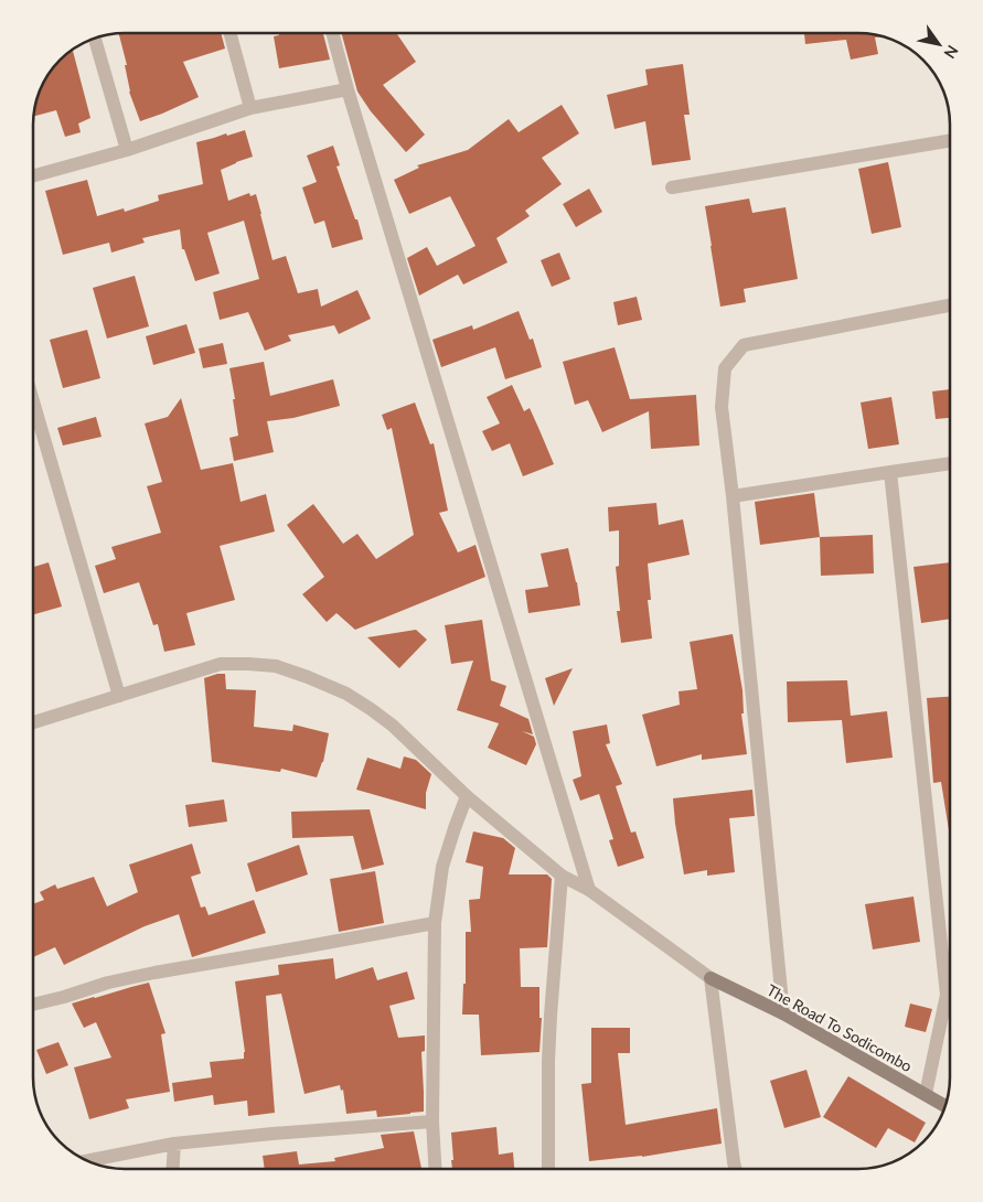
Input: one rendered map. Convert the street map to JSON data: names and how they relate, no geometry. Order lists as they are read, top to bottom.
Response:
{
  "streets": {
    "main road": ["The Road To Sodicombo"]
  },
  "north": "bottom right"
}
